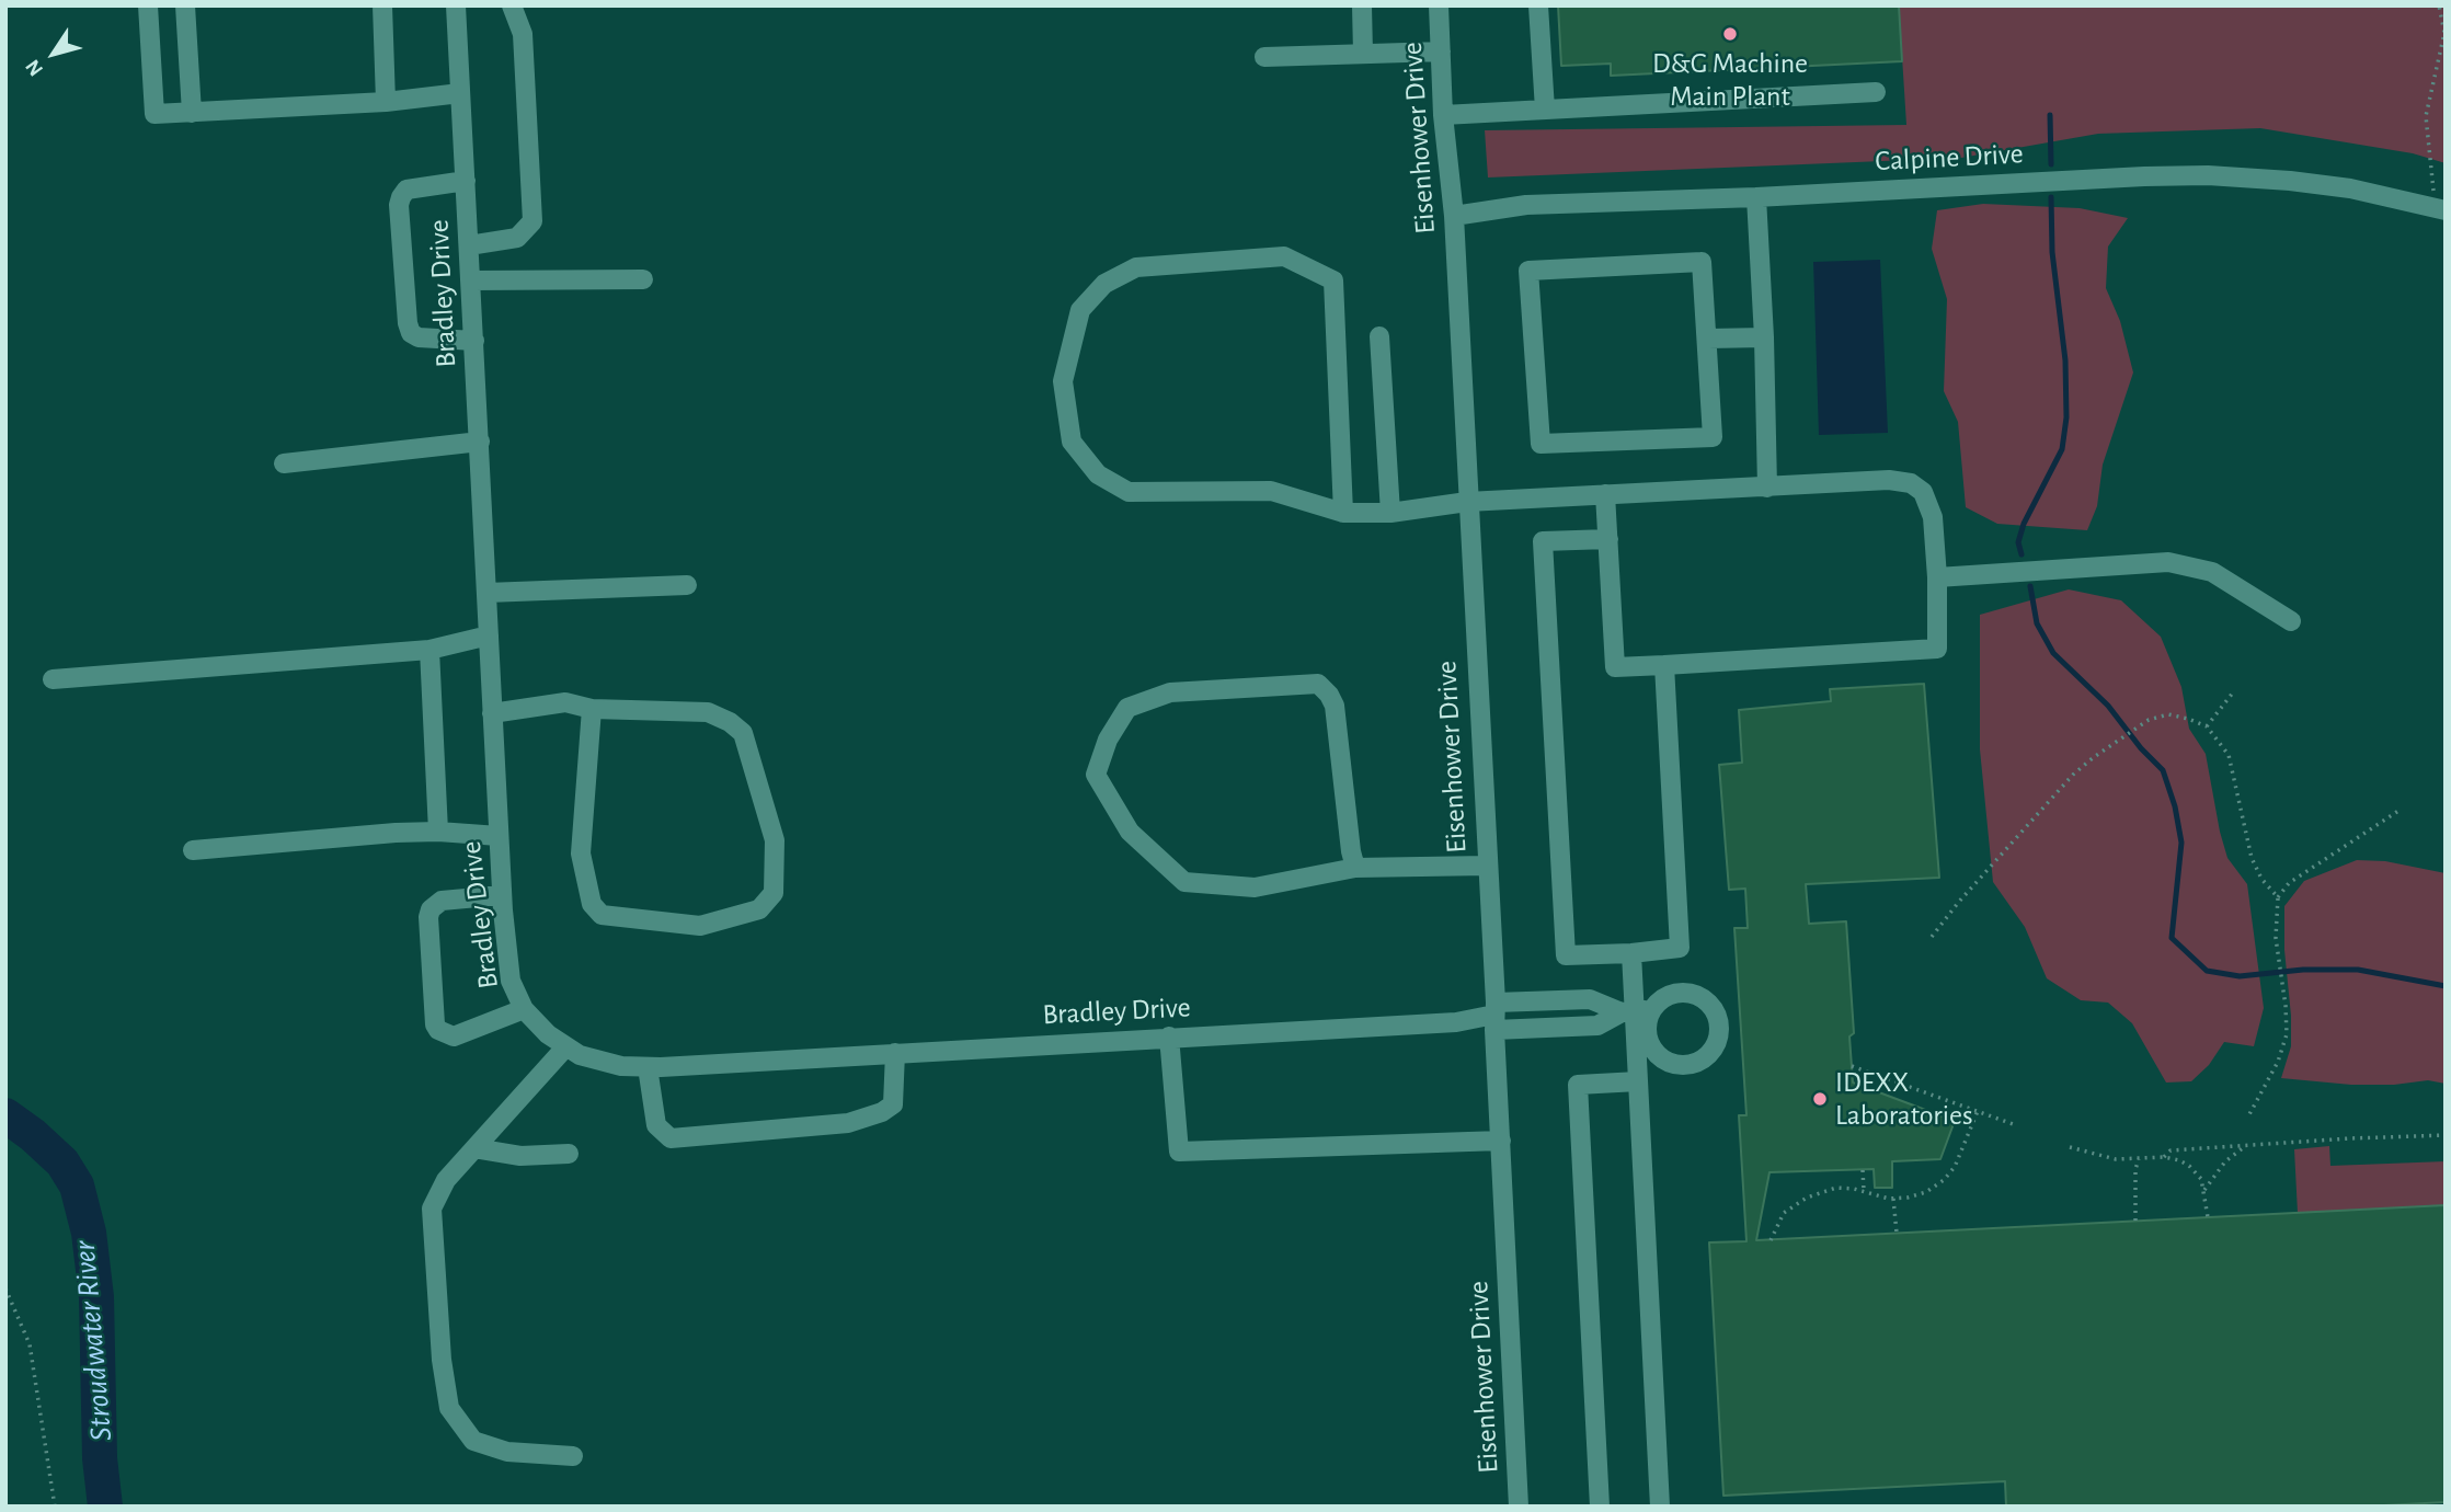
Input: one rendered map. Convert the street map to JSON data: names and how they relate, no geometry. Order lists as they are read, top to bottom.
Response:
{
  "streets": {
    "street": ["Eisenhower Drive", "Calpine Drive", "Bradley Drive"]
  },
  "crossings": [
    ["Eisenhower Drive", "Calpine Drive"],
    ["Eisenhower Drive", "Bradley Drive"]
  ],
  "water": ["Stroudwater River"],
  "places": ["D&G Machine Main Plant", "IDEXX Laboratories"],
  "north": "bottom left"
}
